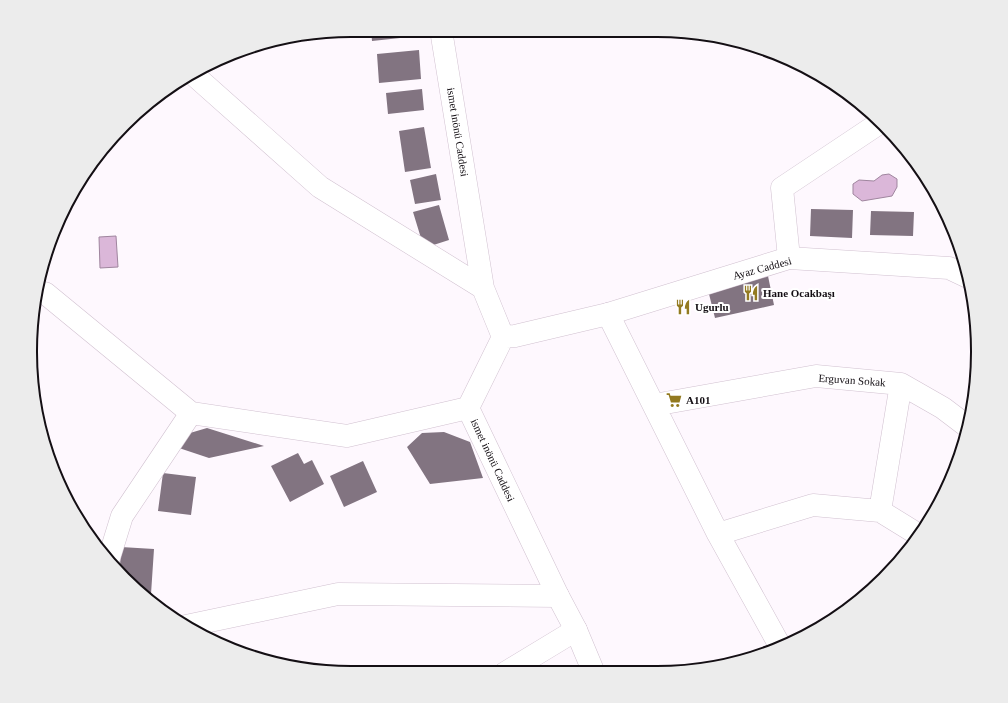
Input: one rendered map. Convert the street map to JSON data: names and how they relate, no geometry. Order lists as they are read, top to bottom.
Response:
{
  "streets": {
    "street": ["ismet inönü Caddesi", "Ayaz Caddesi", "Erguvan Sokak"]
  },
  "crossings": [
    ["ismet inönü Caddesi", "Ayaz Caddesi"]
  ],
  "places": {
    "restaurant": ["Hane Ocakbaşı", "Ugurlu"],
    "supermarket": ["A101"]
  }
}
